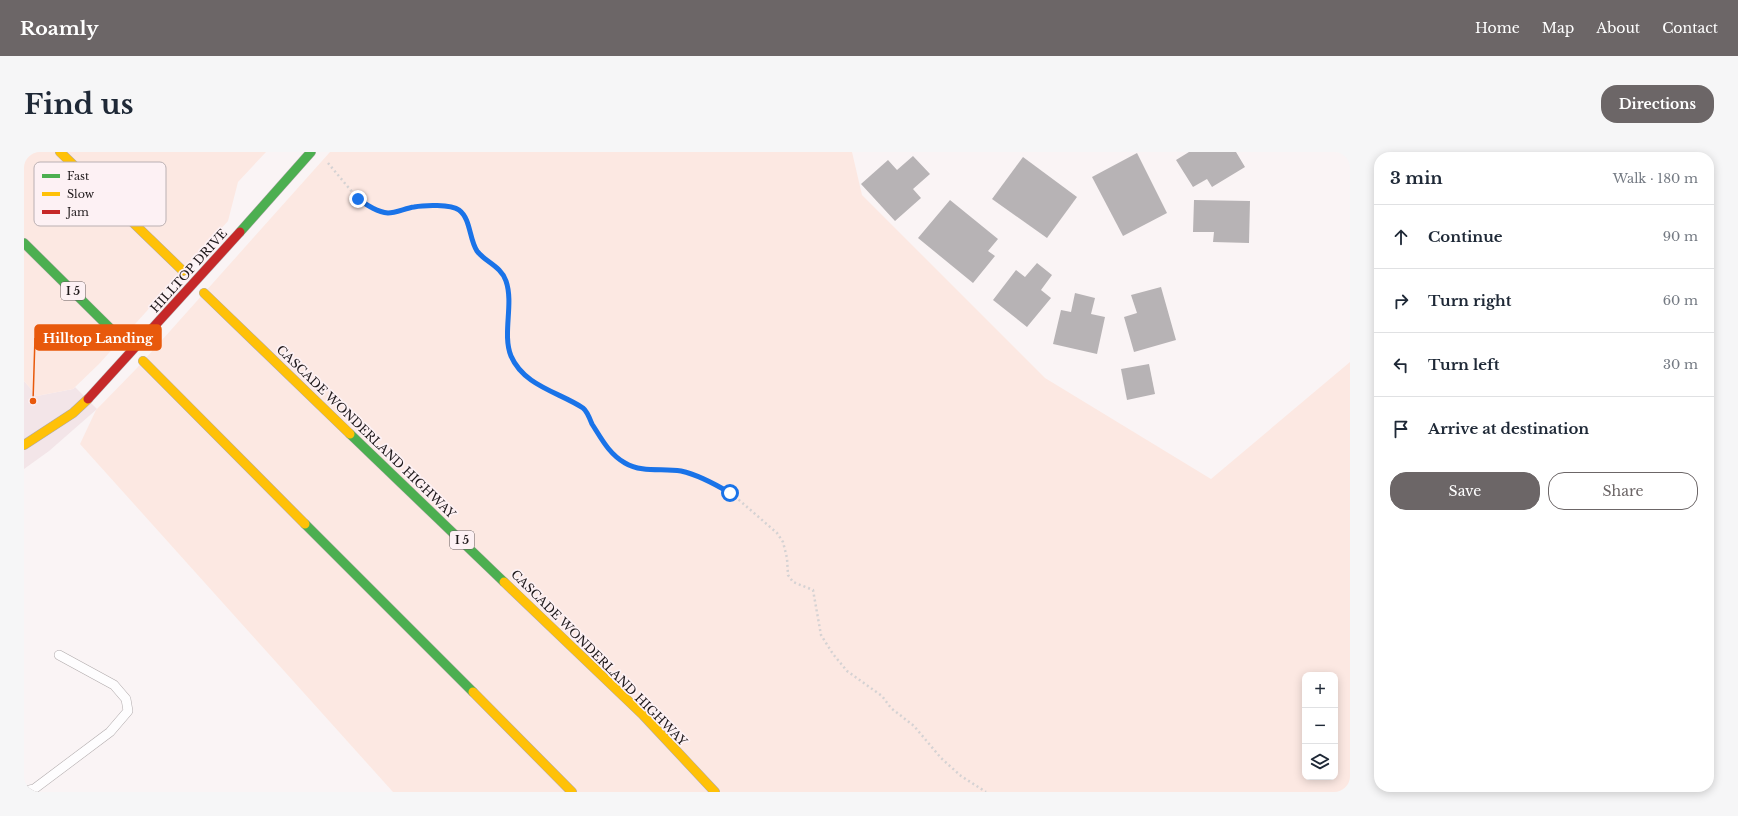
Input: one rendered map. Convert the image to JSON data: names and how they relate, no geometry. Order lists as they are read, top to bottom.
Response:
{
  "streets": {
    "main road": ["HILLTOP DRIVE", "I 5", "CASCADE WONDERLAND HIGHWAY"]
  },
  "places": ["Hilltop Landing"],
  "legend": ["Fast", "Slow", "Jam"],
  "page": {
    "header": "Roamly",
    "nav": [
      "Home",
      "Map",
      "About",
      "Contact"
    ],
    "buttons": [
      "Directions",
      ["Save", "Share"]
    ],
    "title": "Find us",
    "heading": ["3 min", "Walk · 180 m"],
    "list": [
      ["Continue", "90 m"],
      ["Turn right", "60 m"],
      ["Turn left", "30 m"],
      "Arrive at destination"
    ],
    "map_buttons": ["+", "−"]
  }
}
